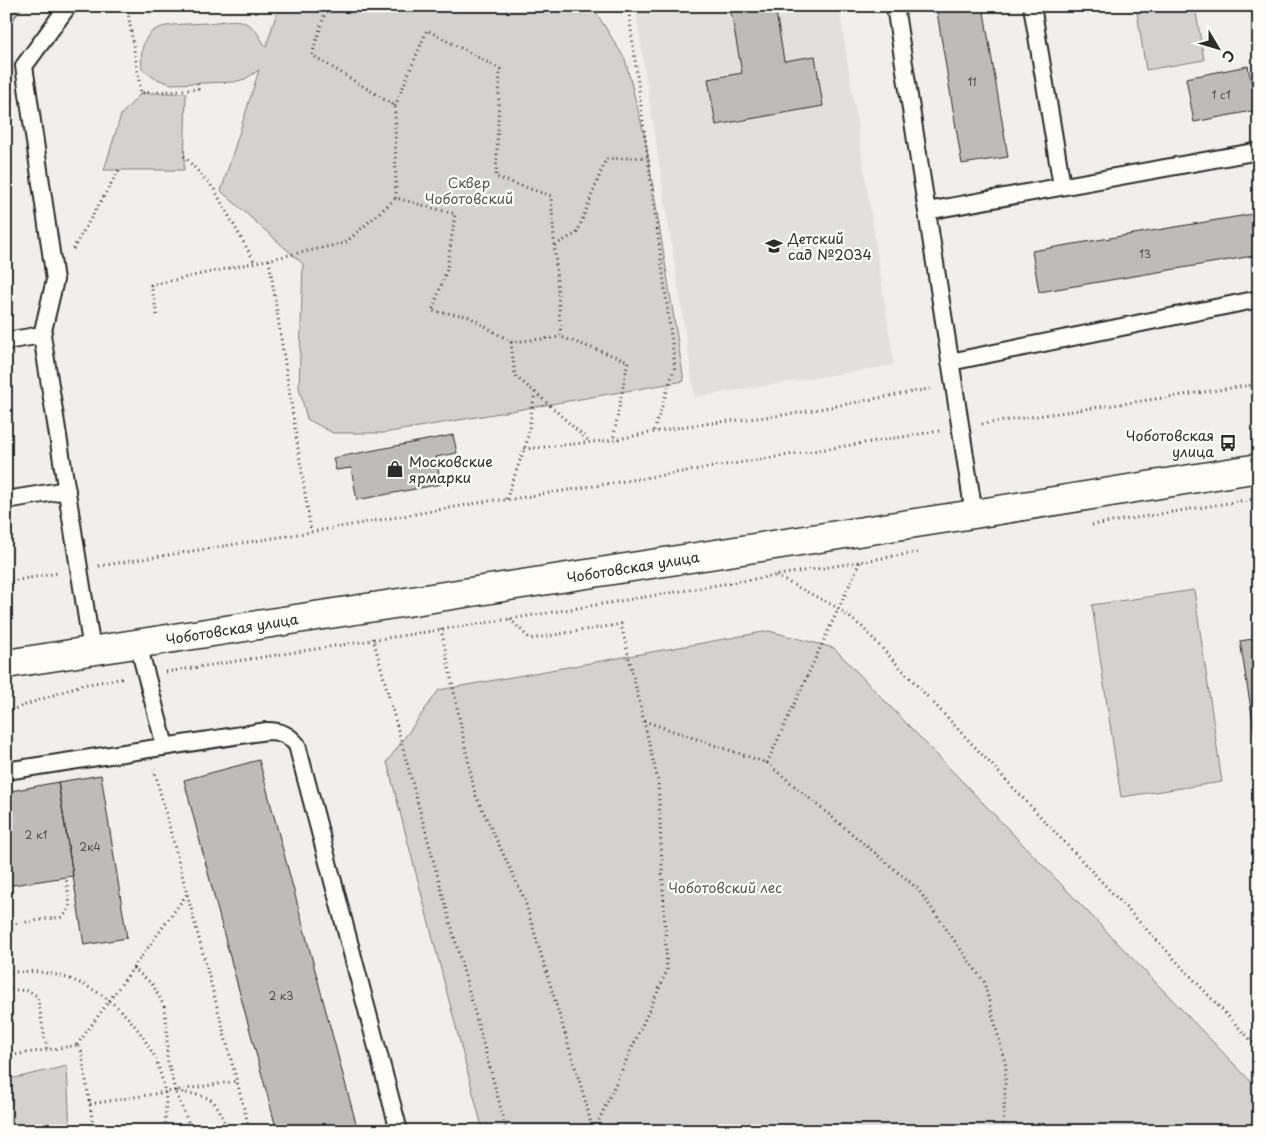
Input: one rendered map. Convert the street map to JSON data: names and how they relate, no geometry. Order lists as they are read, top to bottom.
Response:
{
  "streets": {
    "main road": ["Чоботовская улица"]
  },
  "parks": ["Сквер Чоботовский", "Чоботовский лес"],
  "places": {
    "school or university": ["Детский сад №2034"],
    "bus stop": ["Чоботовская улица"],
    "shop": ["Московские ярмарки"]
  },
  "house_numbers": [
    "11",
    "1 с1",
    "13",
    "2 к1",
    "2к4",
    "2 к3"
  ],
  "north": "bottom right"
}
